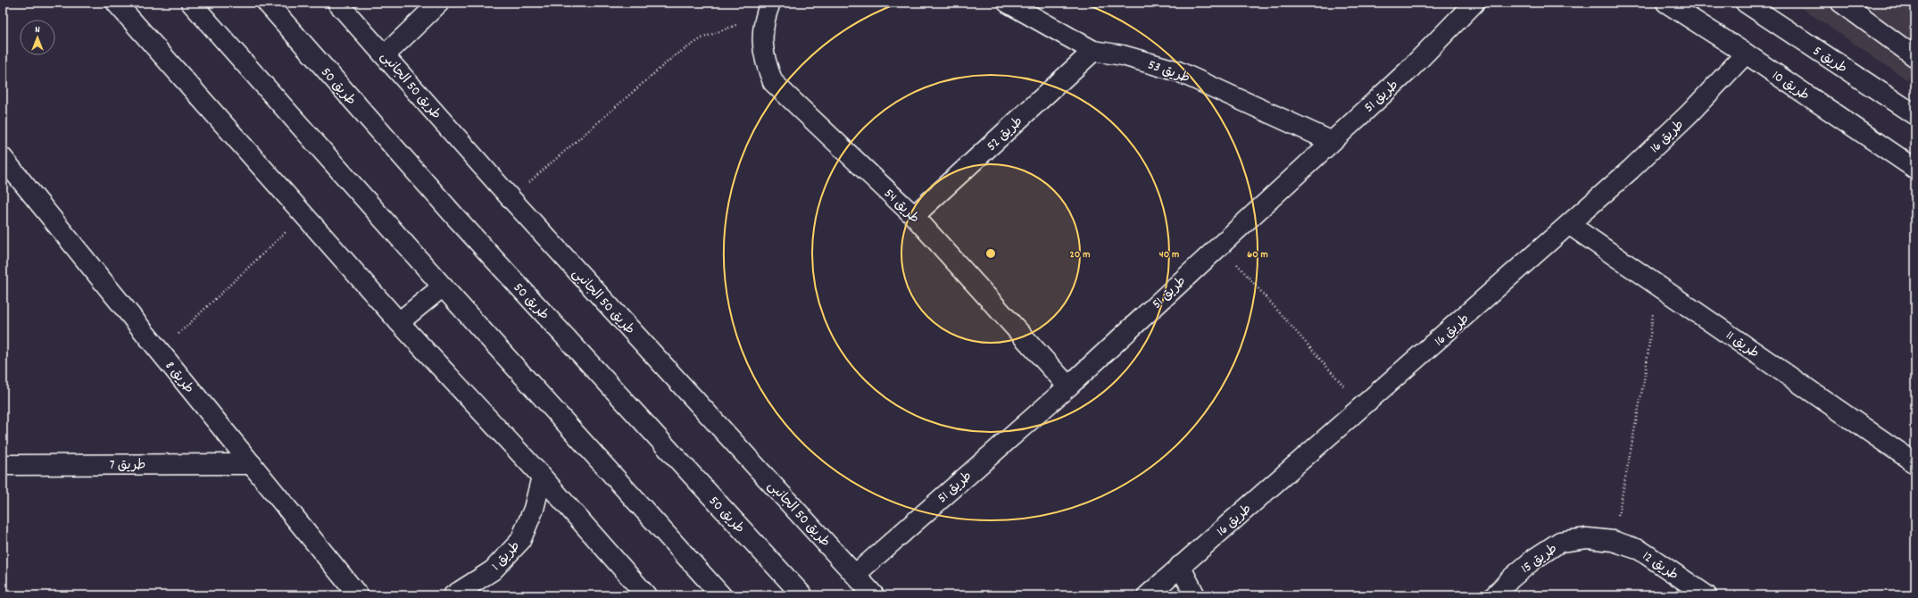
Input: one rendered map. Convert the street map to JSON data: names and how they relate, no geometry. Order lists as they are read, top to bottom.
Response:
{
  "streets": {
    "street": [
      "طريق 5",
      "طريق 53",
      "طريق 50 الجانبى",
      "طريق 10",
      "طريق 50",
      "طريق 51",
      "طريق 52",
      "طريق 16",
      "طريق 54",
      "طريق 11",
      "طريق 8",
      "طريق 7",
      "طريق 1",
      "طريق 15",
      "طريق 12"
    ]
  },
  "crossings": [
    ["طريق 53", "طريق 51"],
    ["طريق 53", "طريق 52"],
    ["طريق 50 الجانبى", "طريق 51"],
    ["طريق 10", "طريق 16"],
    ["طريق 51", "طريق 54"],
    ["طريق 52", "طريق 54"],
    ["طريق 16", "طريق 11"],
    ["طريق 8", "طريق 7"],
    ["طريق 15", "طريق 12"]
  ],
  "north": "top",
  "rings": ["20 m", "40 m", "60 m"]
}
